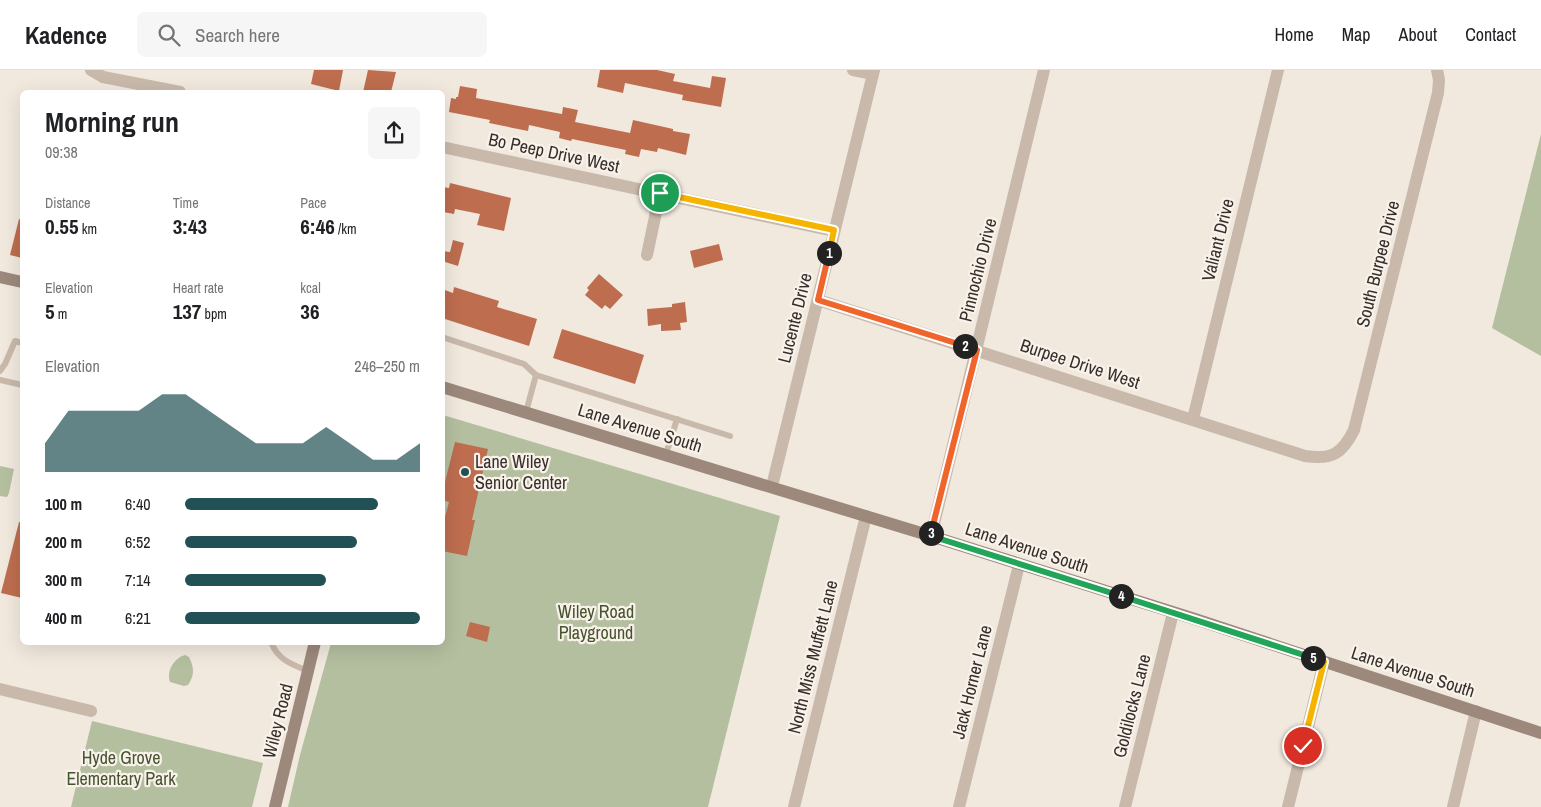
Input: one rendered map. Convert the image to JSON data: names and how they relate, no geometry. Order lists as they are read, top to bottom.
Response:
{
  "streets": {
    "main road": ["Lane Avenue South", "Wiley Road"],
    "street": [
      "Bo Peep Drive West",
      "Valiant Drive",
      "South Burpee Drive",
      "Pinnochio Drive",
      "Lucente Drive",
      "Burpee Drive West",
      "North Miss Muffett Lane",
      "Jack Horner Lane",
      "Goldilocks Lane"
    ]
  },
  "crossings": [
    ["Bo Peep Drive West", "Lucente Drive"],
    ["Valiant Drive", "Burpee Drive West"],
    ["South Burpee Drive", "Burpee Drive West"],
    ["Pinnochio Drive", "Burpee Drive West"],
    ["Pinnochio Drive", "Lane Avenue South"],
    ["Lucente Drive", "Burpee Drive West"],
    ["Lucente Drive", "Lane Avenue South"],
    ["Lane Avenue South", "North Miss Muffett Lane"],
    ["Lane Avenue South", "Jack Horner Lane"],
    ["Lane Avenue South", "Goldilocks Lane"]
  ],
  "parks": ["Wiley Road Playground", "Hyde Grove Elementary Park"],
  "places": ["Lane Wiley Senior Center"],
  "page": {
    "header": "Kadence",
    "search": "Search here",
    "nav": [
      "Home",
      "Map",
      "About",
      "Contact"
    ],
    "heading": ["Morning run", "09:38"],
    "stats": [
      ["Distance", "0.55 km"],
      ["Time", "3:43"],
      ["Pace", "6:46 /km"],
      ["Elevation", "5 m"],
      ["Heart rate", "137 bpm"],
      ["kcal", "36"]
    ],
    "pins": [
      "1",
      "2",
      "3",
      "4",
      "5"
    ],
    "chart": ["Elevation", "246–250 m"],
    "list": [
      {
        "name": "100 m",
        "note": "6:40"
      },
      {
        "name": "200 m",
        "note": "6:52"
      },
      {
        "name": "300 m",
        "note": "7:14"
      },
      {
        "name": "400 m",
        "note": "6:21"
      }
    ]
  }
}
